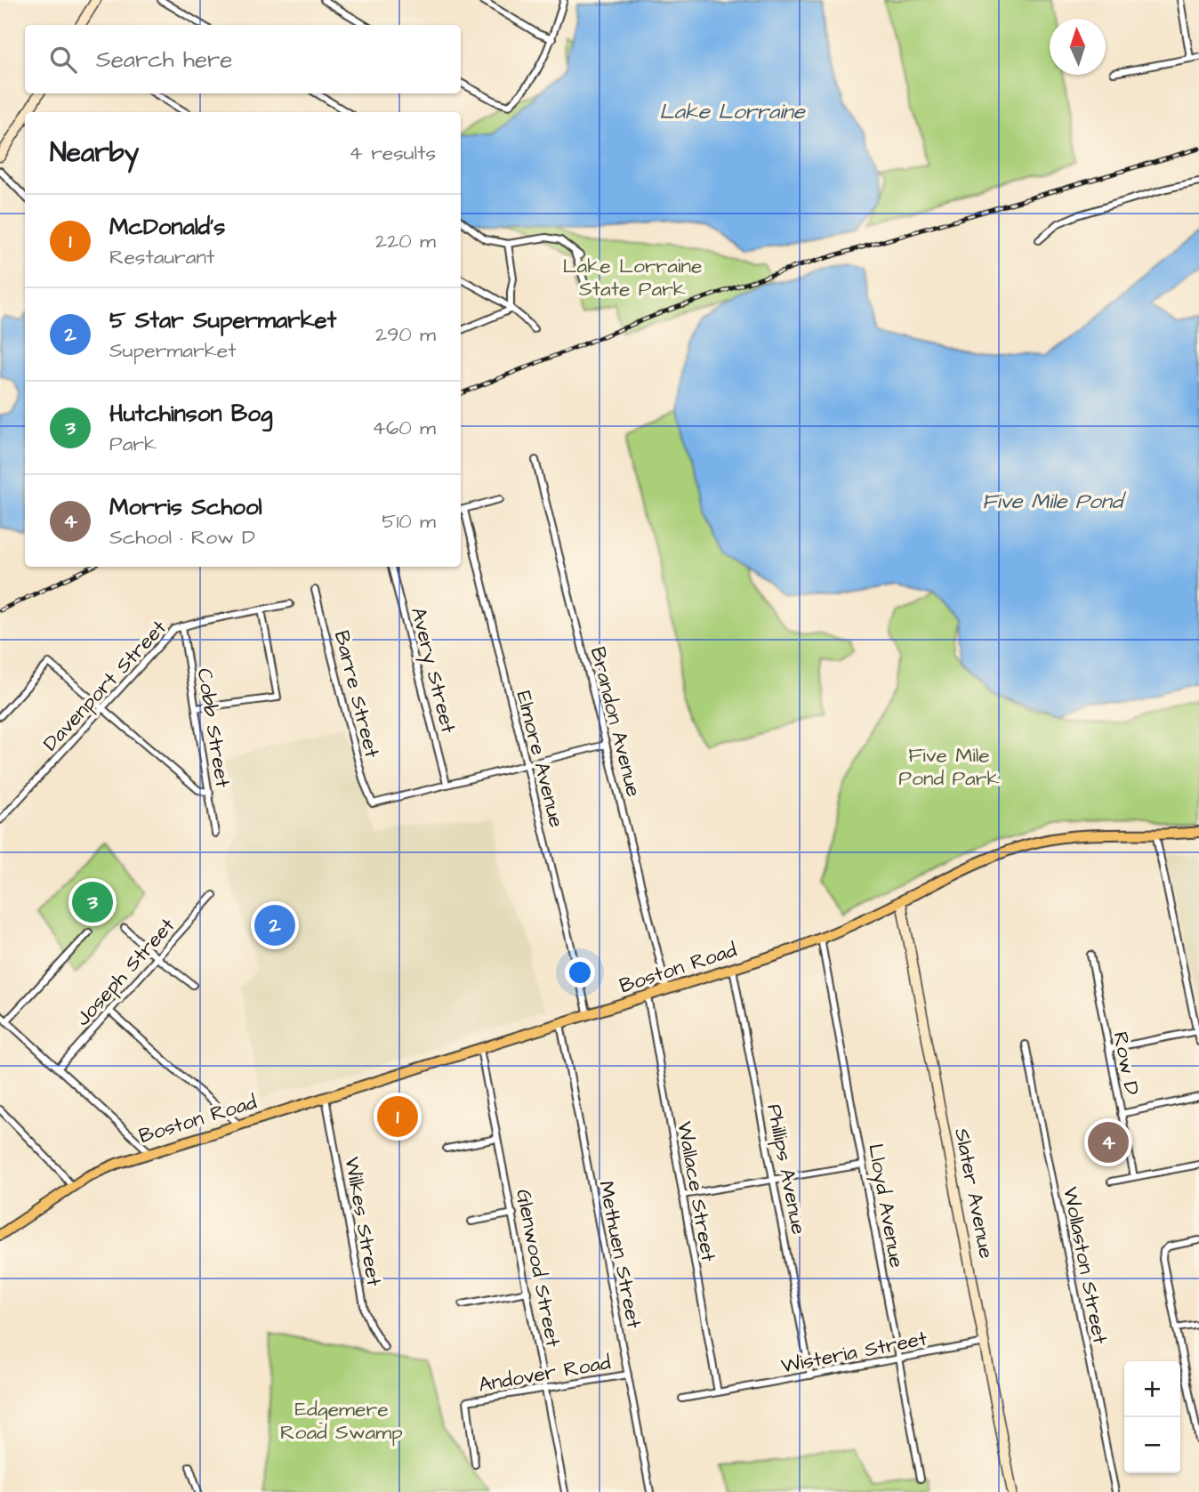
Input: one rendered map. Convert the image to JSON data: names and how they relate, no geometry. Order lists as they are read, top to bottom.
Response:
{
  "streets": {
    "main road": ["Boston Road"],
    "street": [
      "Avery Street",
      "Davenport Street",
      "Barre Street",
      "Brandon Avenue",
      "Cobb Street",
      "Elmore Avenue",
      "Joseph Street",
      "Row D",
      "Phillips Avenue",
      "Wallace Street",
      "Slater Avenue",
      "Lloyd Avenue",
      "Wilkes Street",
      "Methuen Street",
      "Wollaston Street",
      "Glenwood Street",
      "Wisteria Street",
      "Andover Road"
    ]
  },
  "crossings": [
    ["Avery Street", "Barre Street"],
    ["Davenport Street", "Cobb Street"],
    ["Brandon Avenue", "Boston Road"],
    ["Elmore Avenue", "Boston Road"],
    ["Boston Road", "Phillips Avenue"],
    ["Boston Road", "Wallace Street"],
    ["Boston Road", "Slater Avenue"],
    ["Boston Road", "Lloyd Avenue"],
    ["Boston Road", "Wilkes Street"],
    ["Boston Road", "Methuen Street"],
    ["Boston Road", "Glenwood Street"],
    ["Phillips Avenue", "Wisteria Street"],
    ["Wallace Street", "Wisteria Street"],
    ["Slater Avenue", "Wisteria Street"],
    ["Lloyd Avenue", "Wisteria Street"],
    ["Methuen Street", "Andover Road"],
    ["Glenwood Street", "Andover Road"]
  ],
  "water": ["Lake Lorraine", "Five Mile Pond"],
  "parks": ["Lake Lorraine State Park", "Five Mile Pond Park", "Edgemere Road Swamp"],
  "north": "top",
  "page": {
    "search": "Search here",
    "heading": ["Nearby", "4 results"],
    "list": [
      {
        "mark": "1",
        "name": "McDonald's",
        "note": "Restaurant",
        "value": "220 m"
      },
      {
        "mark": "2",
        "name": "5 Star Supermarket",
        "note": "Supermarket",
        "value": "290 m"
      },
      {
        "mark": "3",
        "name": "Hutchinson Bog",
        "note": "Park",
        "value": "460 m"
      },
      {
        "mark": "4",
        "name": "Morris School",
        "note": "School · Row D",
        "value": "510 m"
      }
    ],
    "pins": [
      "3",
      "2",
      "1",
      "4"
    ],
    "map_buttons": ["+", "−"]
  }
}
